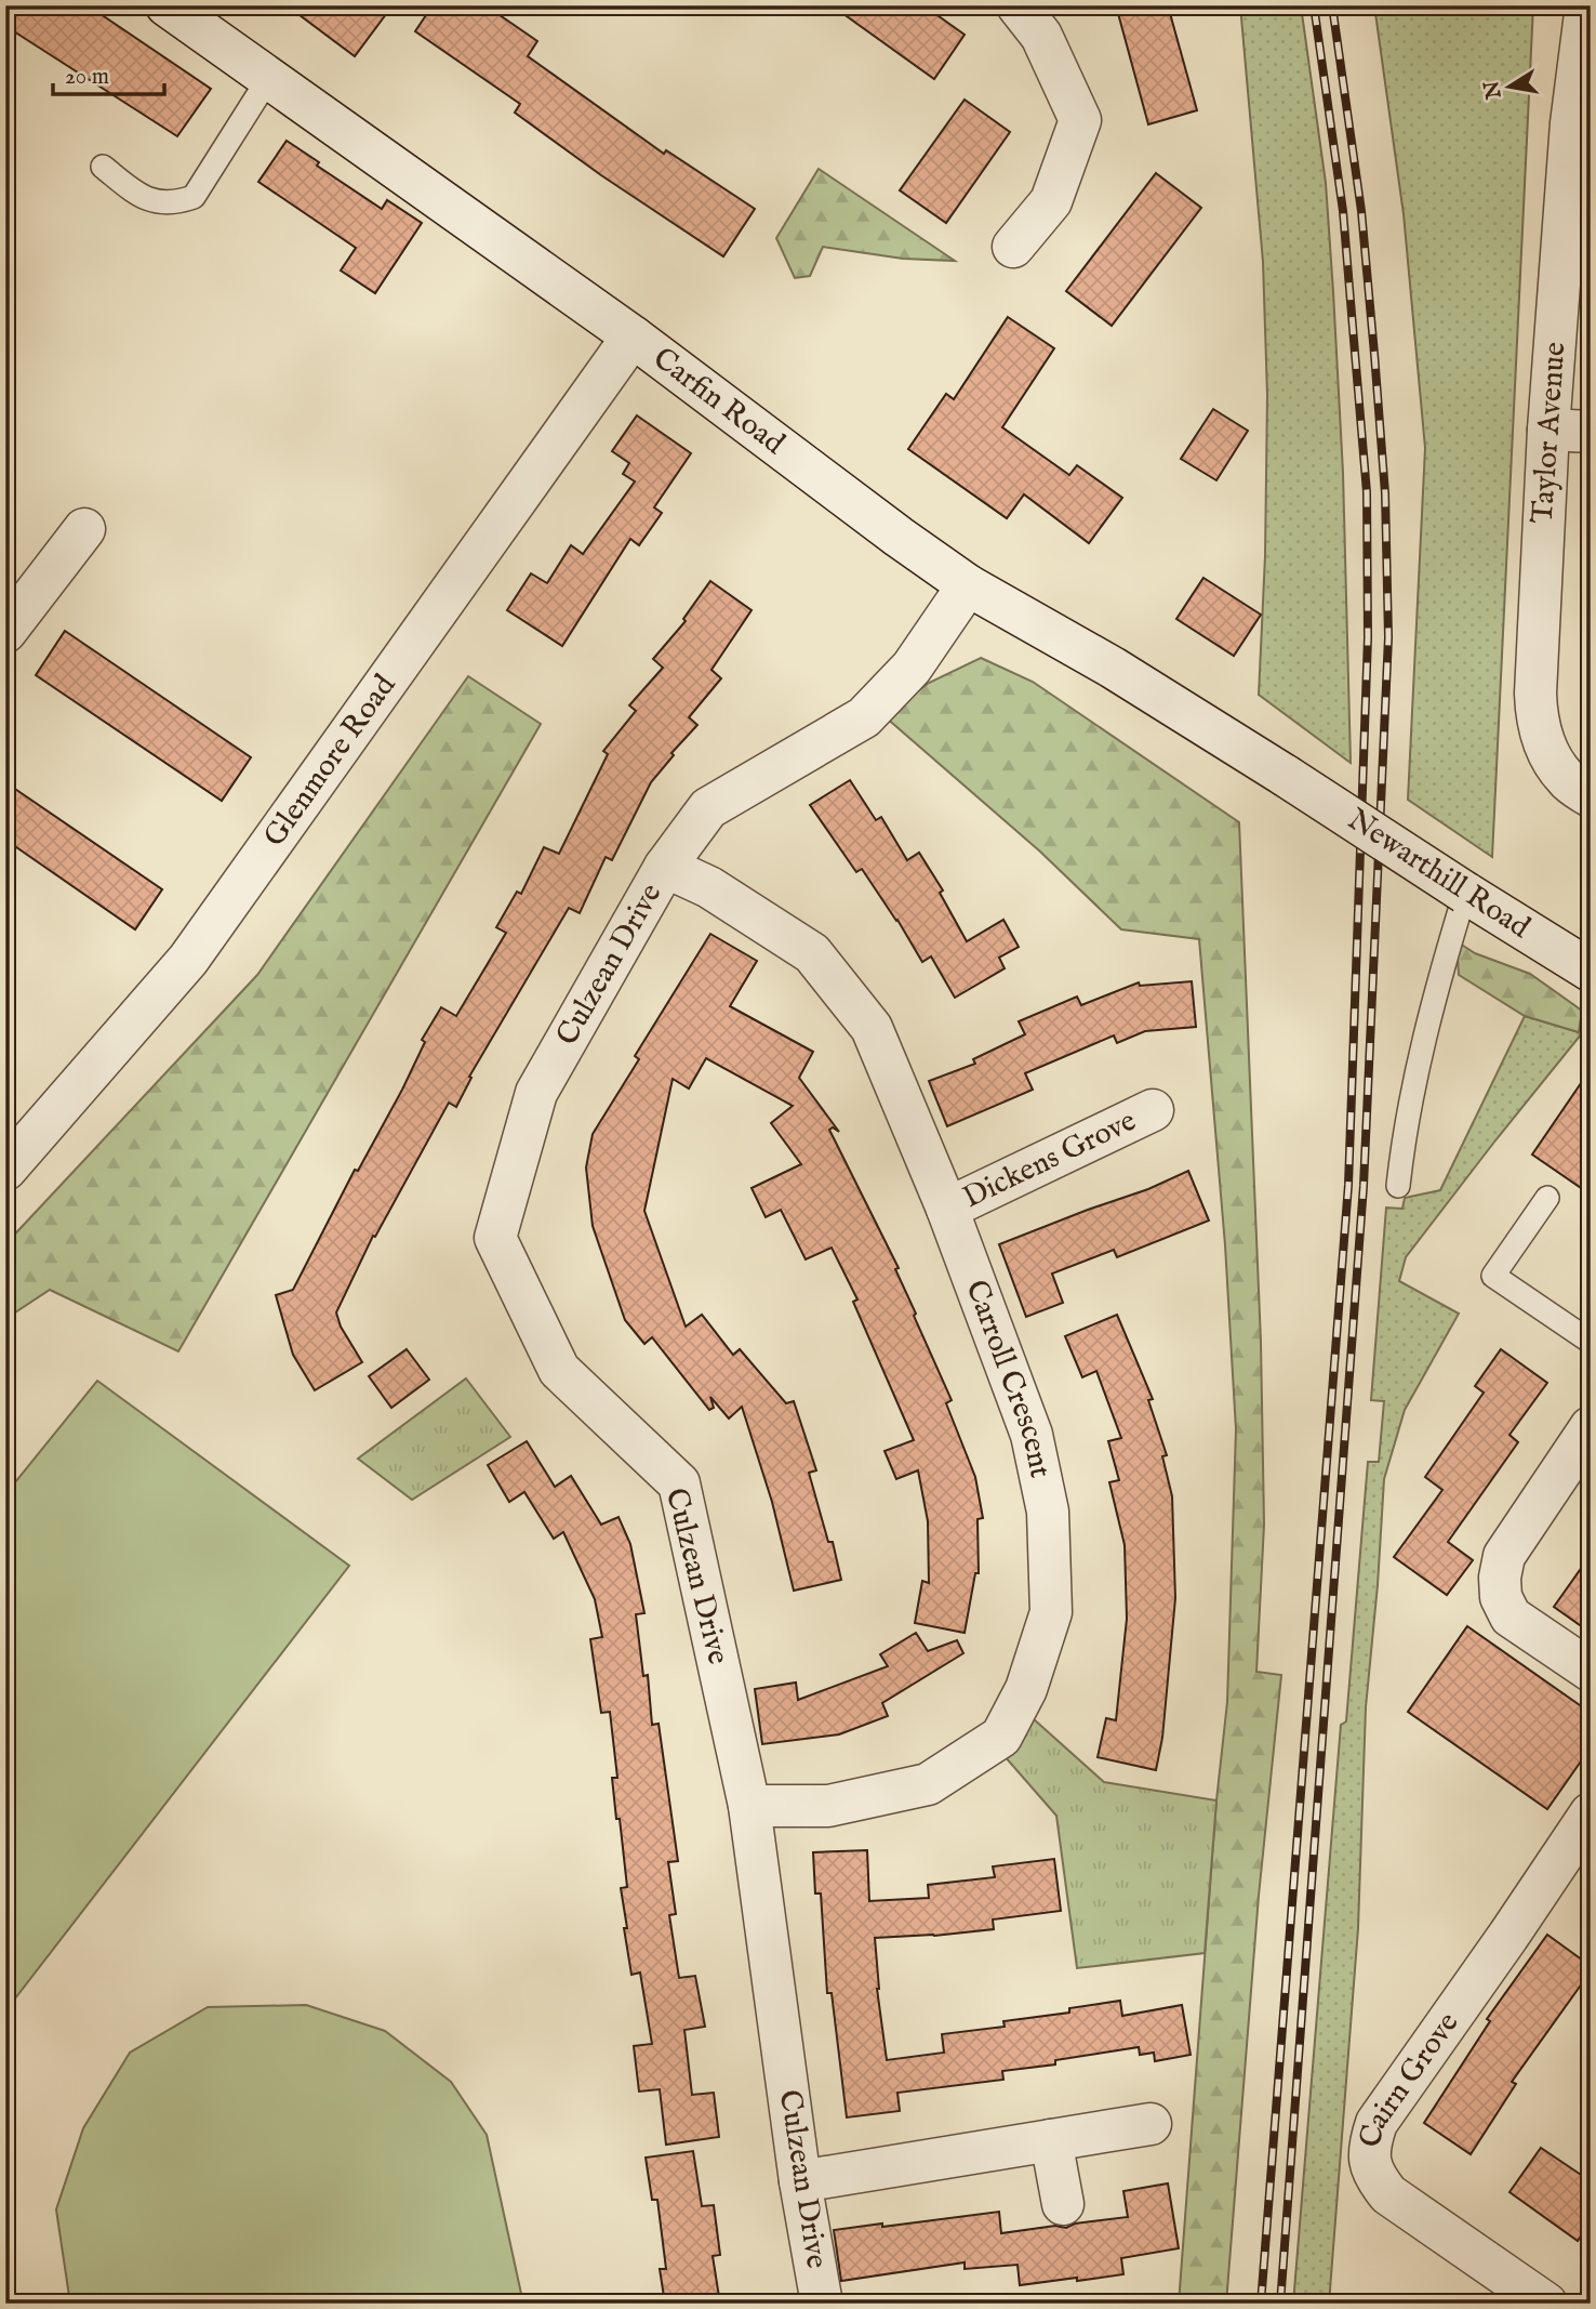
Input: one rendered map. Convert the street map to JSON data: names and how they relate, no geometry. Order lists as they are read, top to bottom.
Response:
{
  "streets": {
    "street": [
      "Carfin Road",
      "Taylor Avenue",
      "Glenmore Road",
      "Newarthill Road",
      "Culzean Drive",
      "Dickens Grove",
      "Carroll Crescent",
      "Cairn Grove"
    ]
  },
  "crossings": [
    ["Carfin Road", "Glenmore Road"],
    ["Carfin Road", "Newarthill Road"],
    ["Carfin Road", "Culzean Drive"],
    ["Culzean Drive", "Carroll Crescent"],
    ["Dickens Grove", "Carroll Crescent"]
  ],
  "scale_bar": "20 m",
  "north": "left"
}
